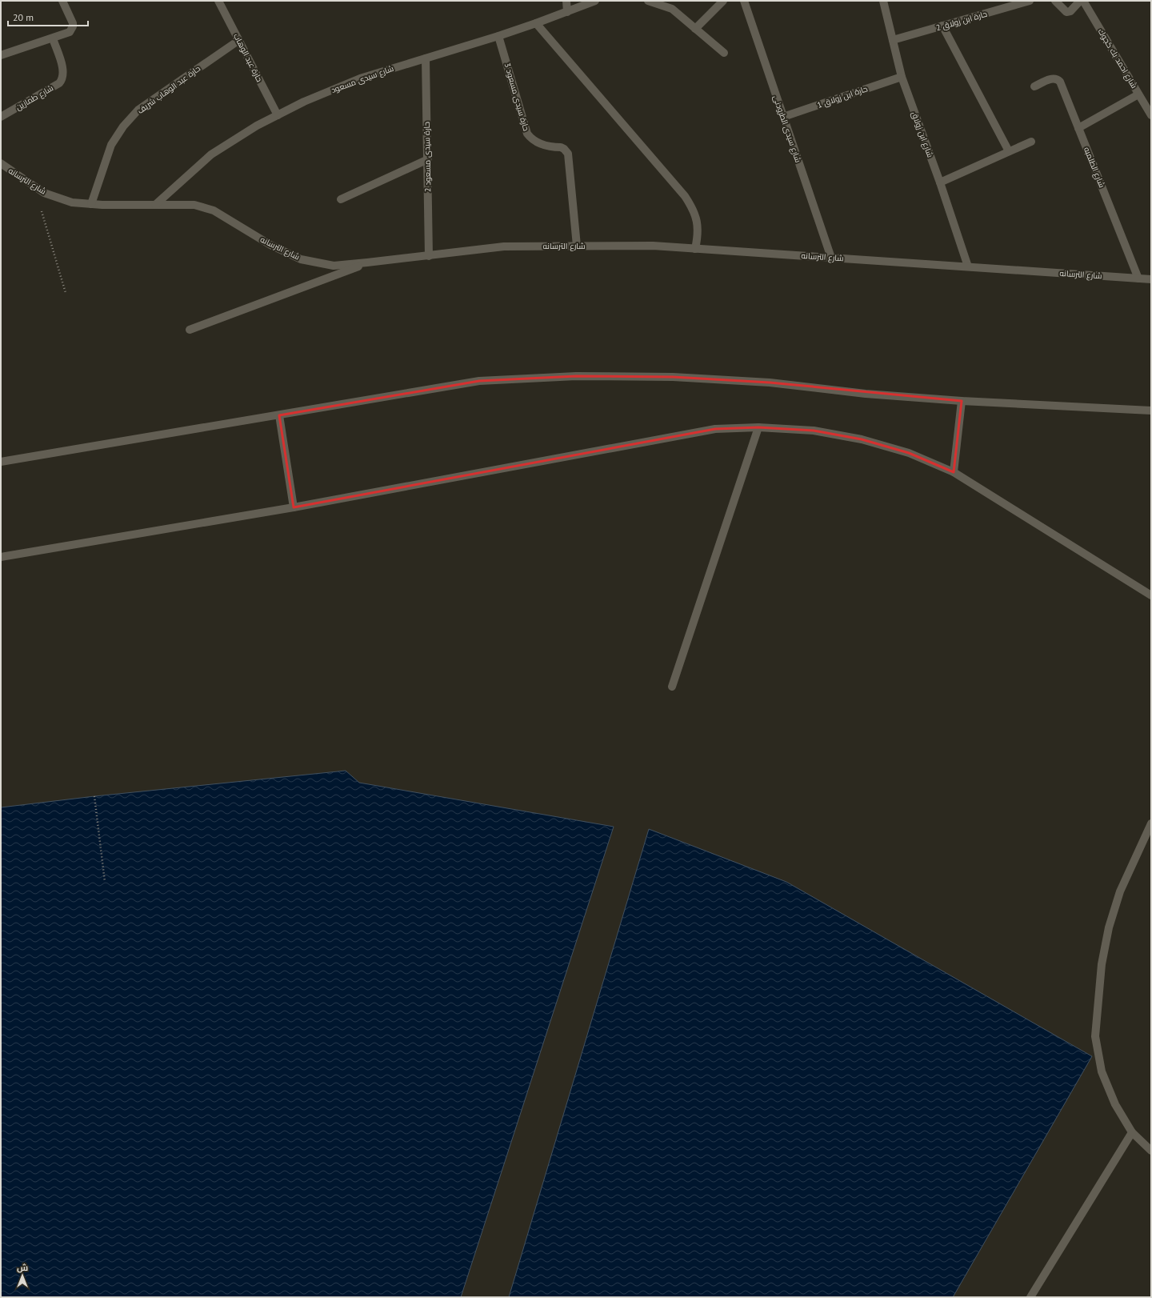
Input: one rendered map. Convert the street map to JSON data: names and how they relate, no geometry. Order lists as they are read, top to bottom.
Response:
{
  "streets": {
    "street": [
      "حارة ابن زولاق 2",
      "حارة عبد الوهاب",
      "شارع احمد بك كجوك",
      "شارع سيدى مسعود",
      "حارة عبد الوهاب شريف",
      "حارة سيدى مسعود 3",
      "حارة ابن زولاق 1",
      "شارع طمازين",
      "شارع سيدى الطرودنى",
      "شارع ابن زولاق",
      "حارة سيدى مسعود 2",
      "شارع الطلمبه",
      "شارع الترسانه"
    ]
  },
  "crossings": [
    ["حارة ابن زولاق 2", "شارع ابن زولاق"],
    ["حارة عبد الوهاب", "شارع سيدى مسعود"],
    ["حارة عبد الوهاب", "حارة عبد الوهاب شريف"],
    ["شارع سيدى مسعود", "حارة سيدى مسعود 3"],
    ["شارع سيدى مسعود", "حارة سيدى مسعود 2"],
    ["شارع سيدى مسعود", "شارع الترسانه"],
    ["حارة عبد الوهاب شريف", "شارع الترسانه"],
    ["حارة سيدى مسعود 3", "شارع الترسانه"],
    ["حارة ابن زولاق 1", "شارع سيدى الطرودنى"],
    ["حارة ابن زولاق 1", "شارع ابن زولاق"],
    ["شارع سيدى الطرودنى", "شارع الترسانه"],
    ["شارع ابن زولاق", "شارع الترسانه"],
    ["حارة سيدى مسعود 2", "شارع الترسانه"],
    ["شارع الطلمبه", "شارع الترسانه"]
  ],
  "scale_bar": "20 m",
  "north": "top"
}
